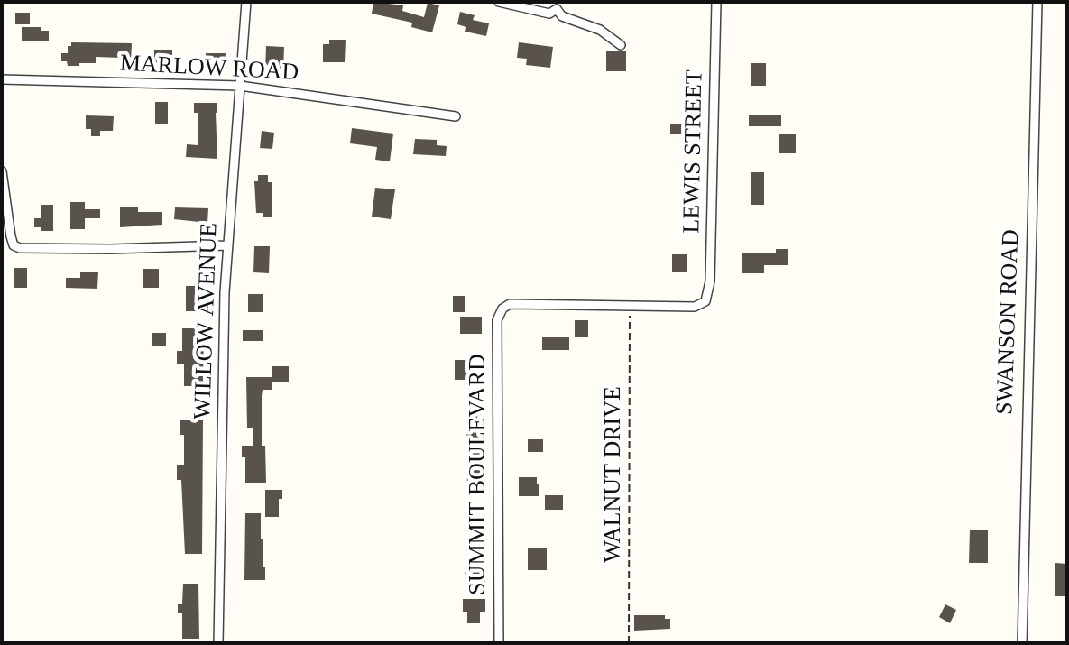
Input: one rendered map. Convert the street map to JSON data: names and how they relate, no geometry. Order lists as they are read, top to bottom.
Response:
{
  "streets": {
    "street": [
      "MARLOW ROAD",
      "LEWIS STREET",
      "WILLOW AVENUE",
      "SWANSON ROAD",
      "SUMMIT BOULEVARD"
    ],
    "path": ["WALNUT DRIVE"]
  },
  "crossings": [
    ["MARLOW ROAD", "WILLOW AVENUE"],
    ["LEWIS STREET", "SUMMIT BOULEVARD"],
    ["LEWIS STREET", "WALNUT DRIVE"],
    ["SUMMIT BOULEVARD", "WALNUT DRIVE"]
  ]
}
